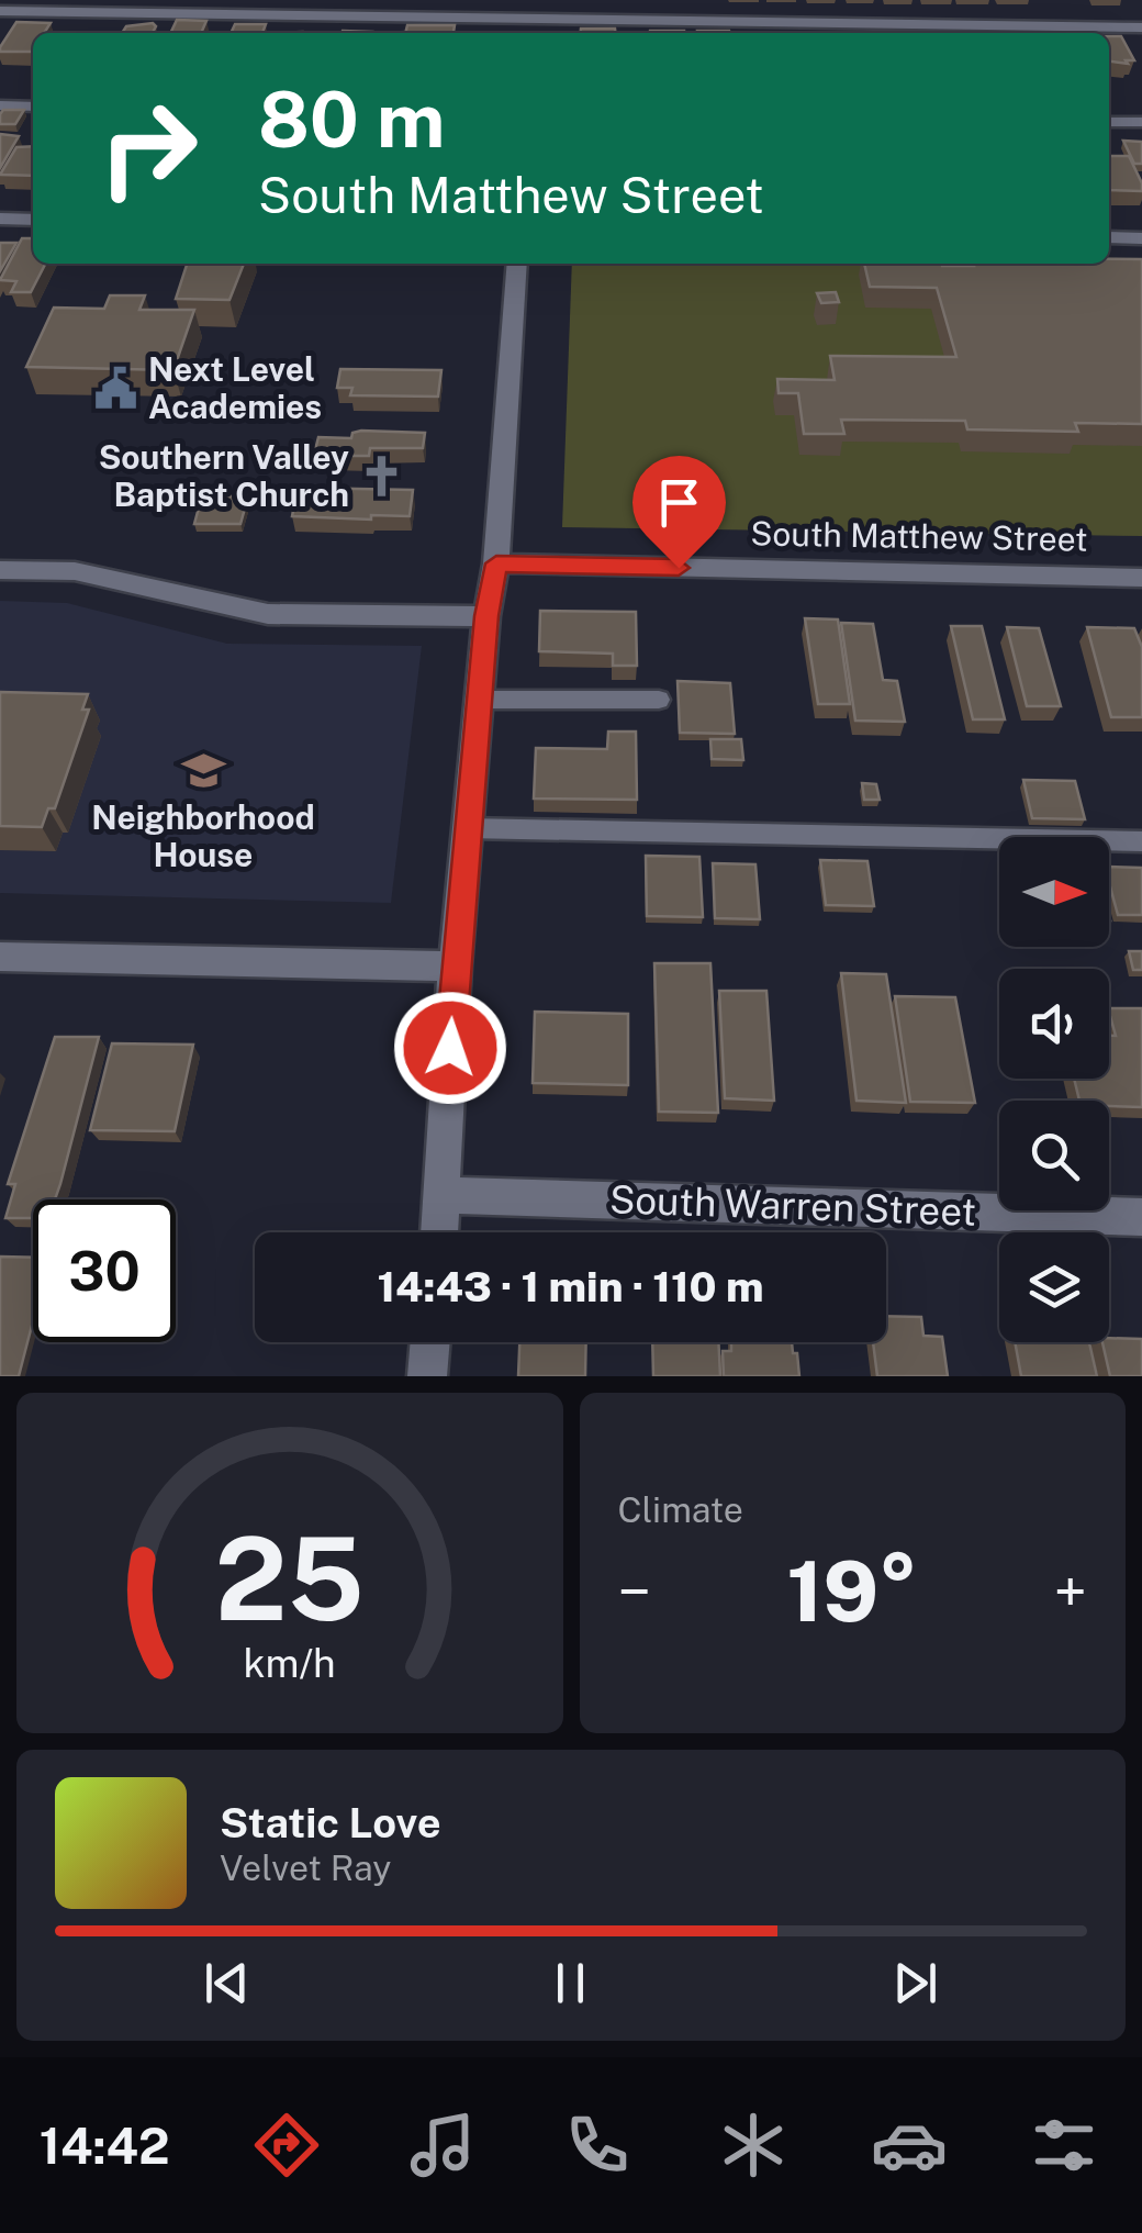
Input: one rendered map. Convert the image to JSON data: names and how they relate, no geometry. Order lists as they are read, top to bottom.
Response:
{
  "streets": {
    "street": ["South Matthew Street", "South Warren Street"]
  },
  "places": {
    "public building": ["Next Level Academies"],
    "church": ["Southern Valley Baptist Church"],
    "school or university": ["Neighborhood House"]
  },
  "north": "right",
  "page": {
    "turn": ["80 m", "South Matthew Street"],
    "limit": "30",
    "trip": "14:43 · 1 min · 110 m",
    "tile": "Climate",
    "heat": ["−", "19°", "+"],
    "song": ["Static Love", "Velvet Ray"],
    "tabs": "14:42",
    "gauge": ["25", "km/h"]
  }
}
